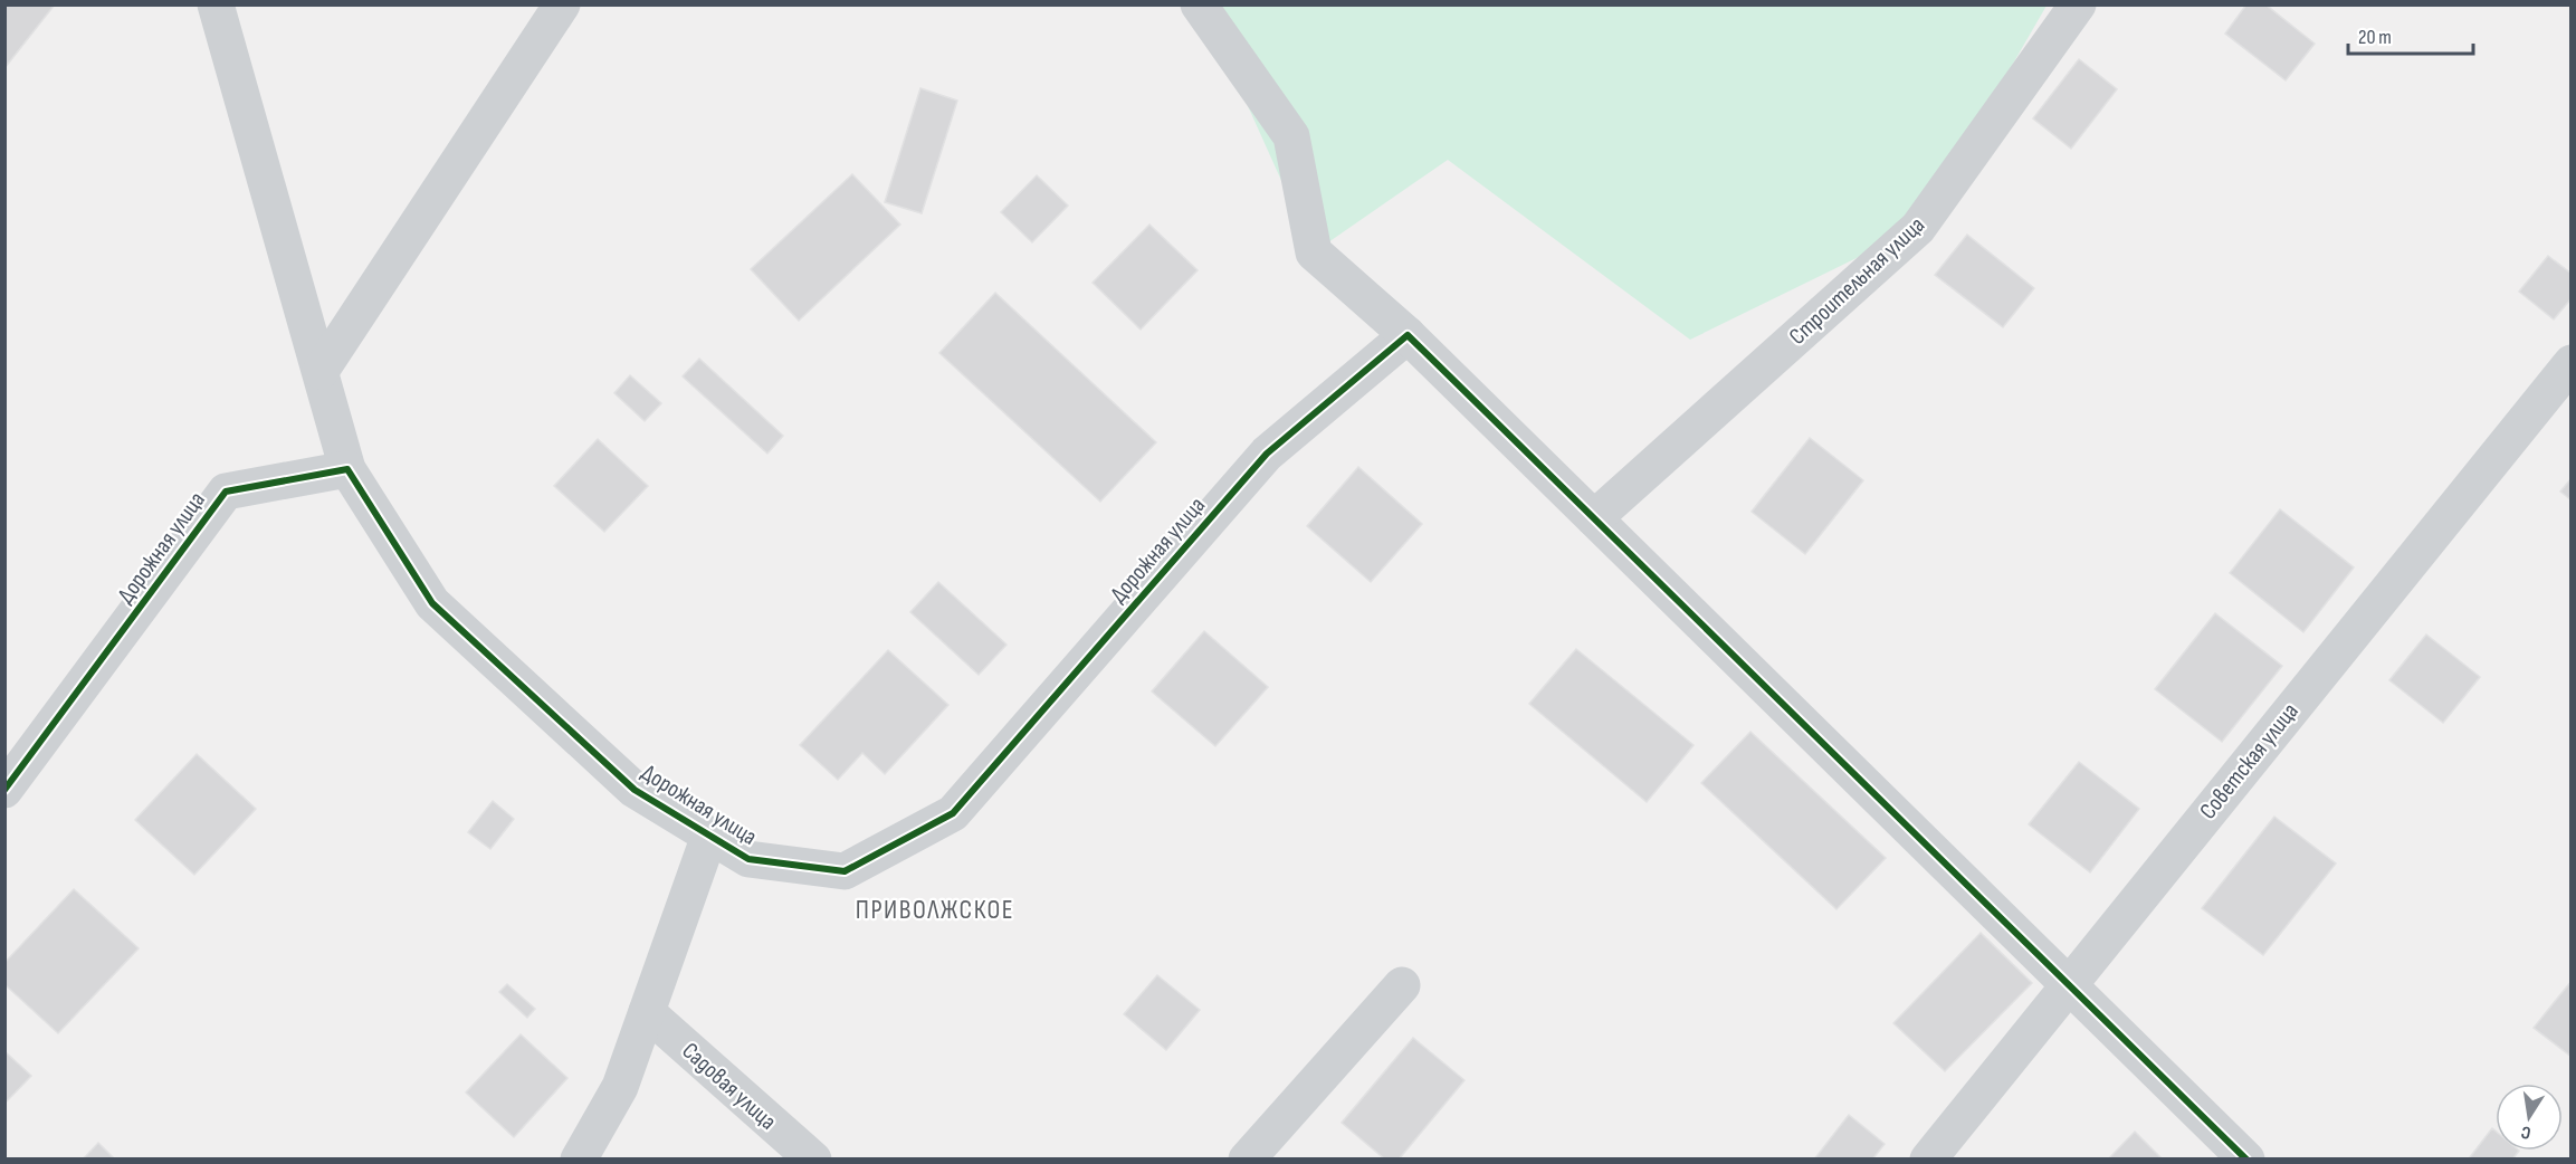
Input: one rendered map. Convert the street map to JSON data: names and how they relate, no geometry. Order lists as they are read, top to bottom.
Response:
{
  "streets": {
    "street": [
      "Строительная улица",
      "Дорожная улица",
      "Советская улица",
      "Садовая улица"
    ]
  },
  "crossings": [
    ["Дорожная улица", "Садовая улица"]
  ],
  "districts": ["ПРИВОЛЖСКОЕ"],
  "scale_bar": "20 m",
  "north": "bottom"
}
